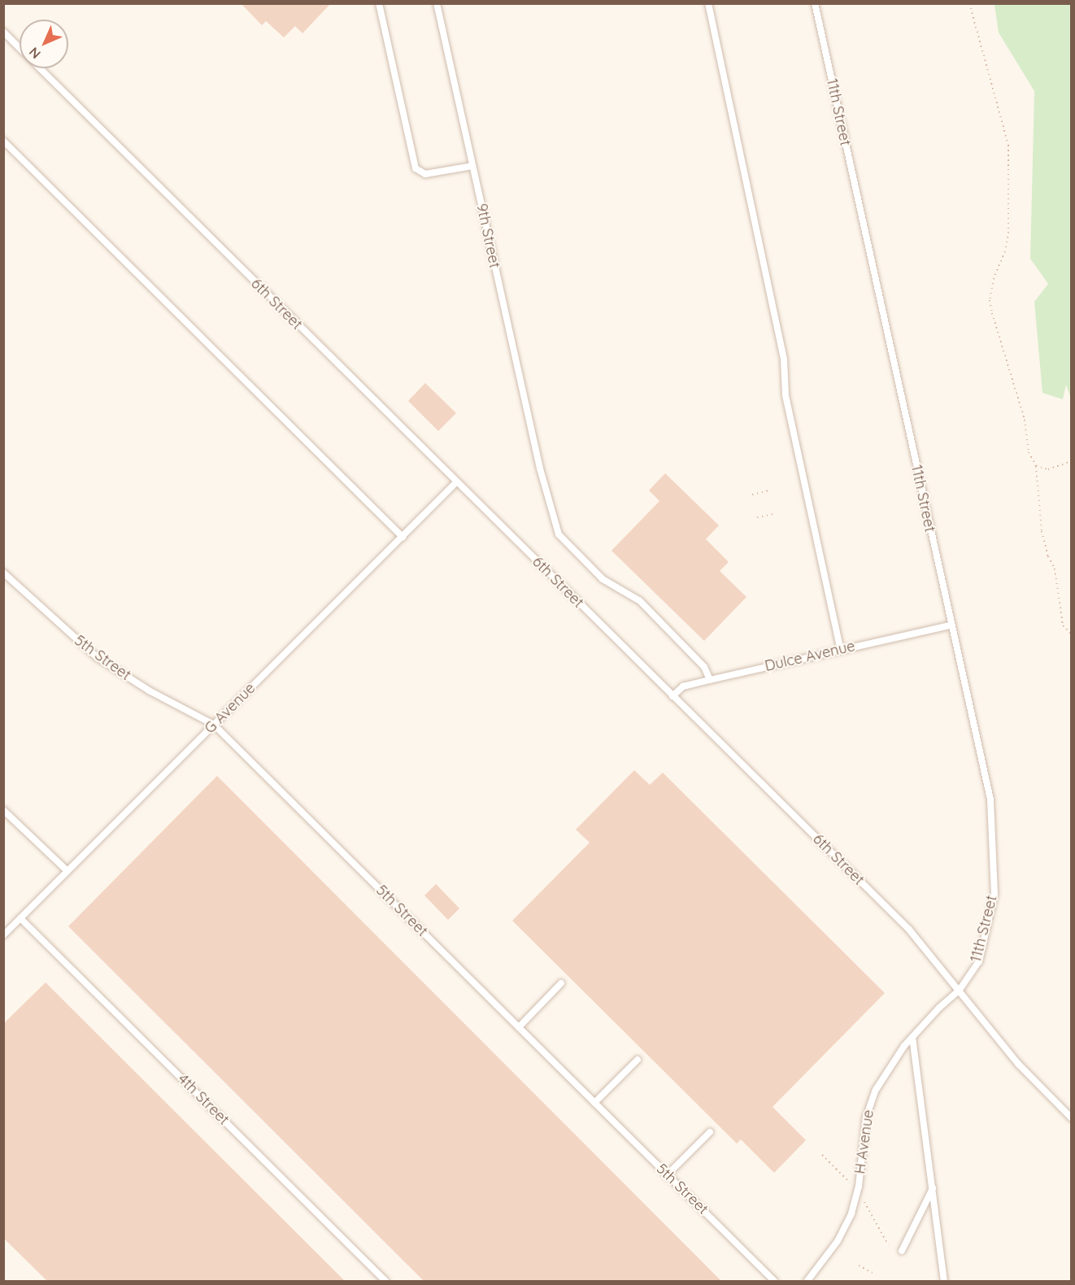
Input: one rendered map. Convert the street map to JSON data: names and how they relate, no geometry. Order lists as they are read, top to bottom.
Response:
{
  "streets": {
    "lane": [
      "11th Street",
      "9th Street",
      "6th Street",
      "Dulce Avenue",
      "5th Street",
      "G Avenue",
      "4th Street",
      "H Avenue"
    ]
  },
  "crossings": [
    ["11th Street", "6th Street"],
    ["11th Street", "Dulce Avenue"],
    ["11th Street", "H Avenue"],
    ["9th Street", "Dulce Avenue"],
    ["6th Street", "Dulce Avenue"],
    ["6th Street", "G Avenue"],
    ["6th Street", "H Avenue"],
    ["5th Street", "G Avenue"],
    ["G Avenue", "4th Street"]
  ],
  "north": "bottom left"
}
